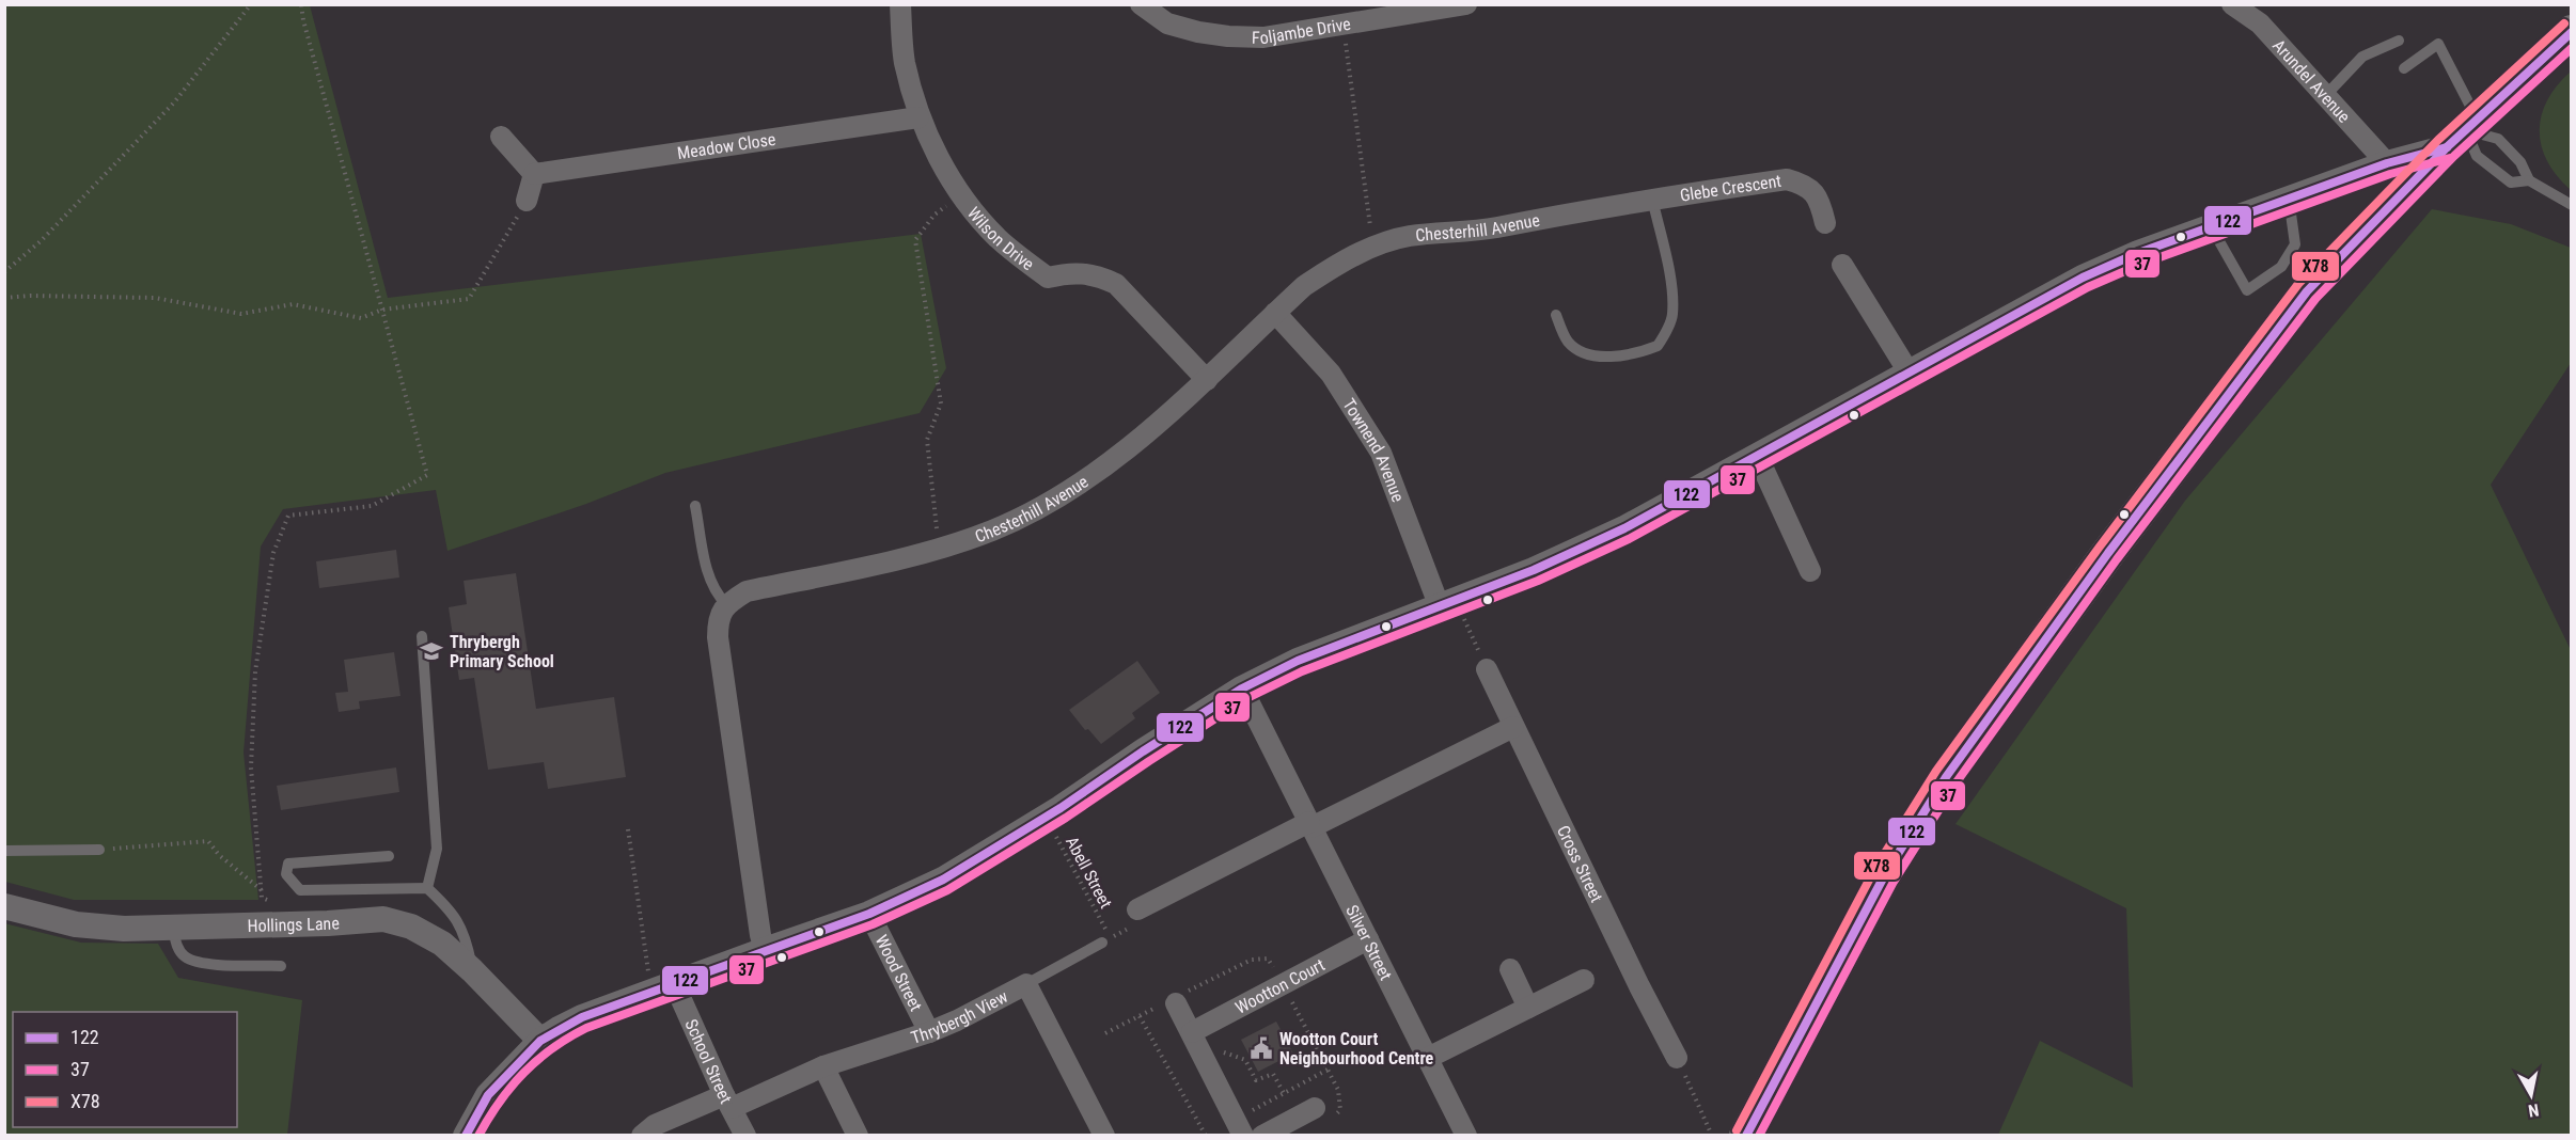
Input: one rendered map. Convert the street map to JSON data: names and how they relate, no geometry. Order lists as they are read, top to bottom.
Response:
{
  "streets": {
    "street": [
      "Foljambe Drive",
      "Arundel Avenue",
      "Meadow Close",
      "Glebe Crescent",
      "Chesterhill Avenue",
      "Wilson Drive",
      "Townend Avenue",
      "Cross Street",
      "Hollings Lane",
      "Silver Street",
      "Wood Street",
      "Wootton Court",
      "Thrybergh View",
      "School Street"
    ],
    "path": ["Abell Street"]
  },
  "crossings": [
    ["Meadow Close", "Wilson Drive"],
    ["Glebe Crescent", "Chesterhill Avenue"],
    ["Chesterhill Avenue", "Wilson Drive"],
    ["Chesterhill Avenue", "Townend Avenue"],
    ["Silver Street", "Wootton Court"],
    ["Wood Street", "Thrybergh View"],
    ["Thrybergh View", "School Street"]
  ],
  "places": {
    "school or university": ["Thrybergh Primary School"],
    "public building": ["Wootton Court Neighbourhood Centre"]
  },
  "lines": ["transit line X78", "transit line 122", "transit line 37"],
  "legend": ["122", "37", "X78"],
  "north": "bottom"
}
